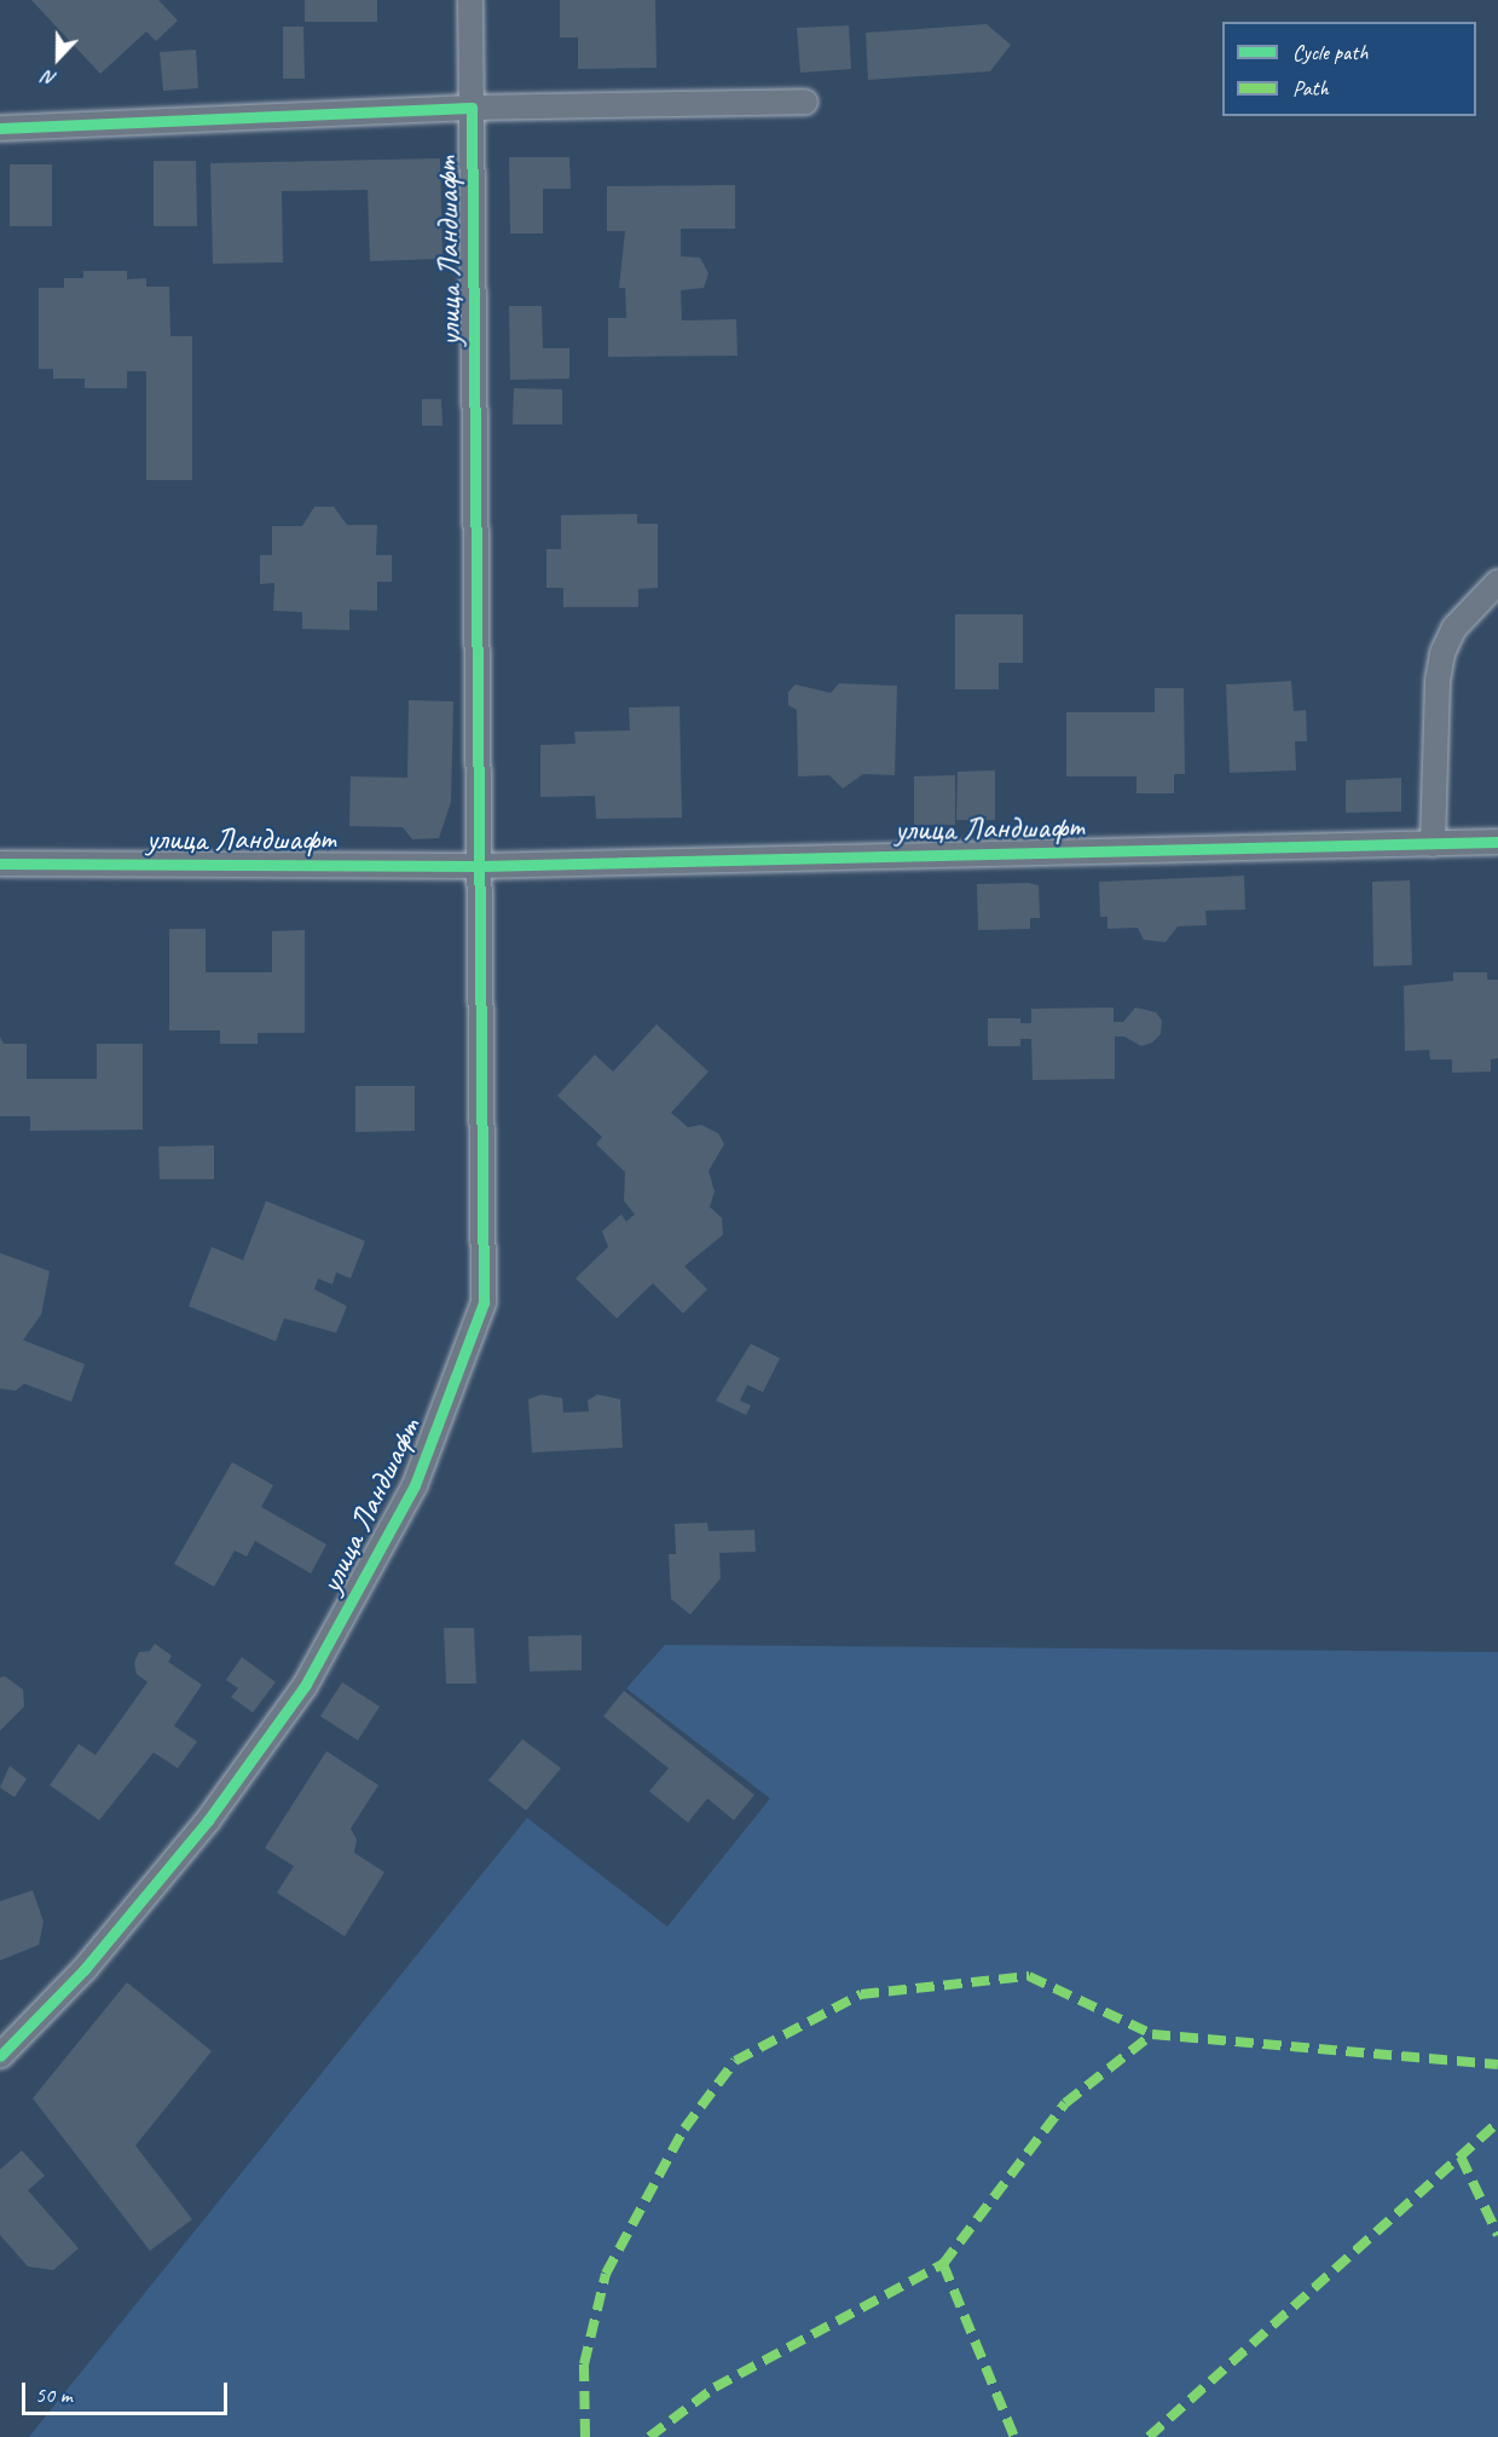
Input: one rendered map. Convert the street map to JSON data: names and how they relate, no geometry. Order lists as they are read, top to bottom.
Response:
{
  "streets": {
    "street": ["улица Ландшафт"]
  },
  "legend": ["Cycle path", "Path"],
  "scale_bar": "50 m",
  "north": "bottom"
}
